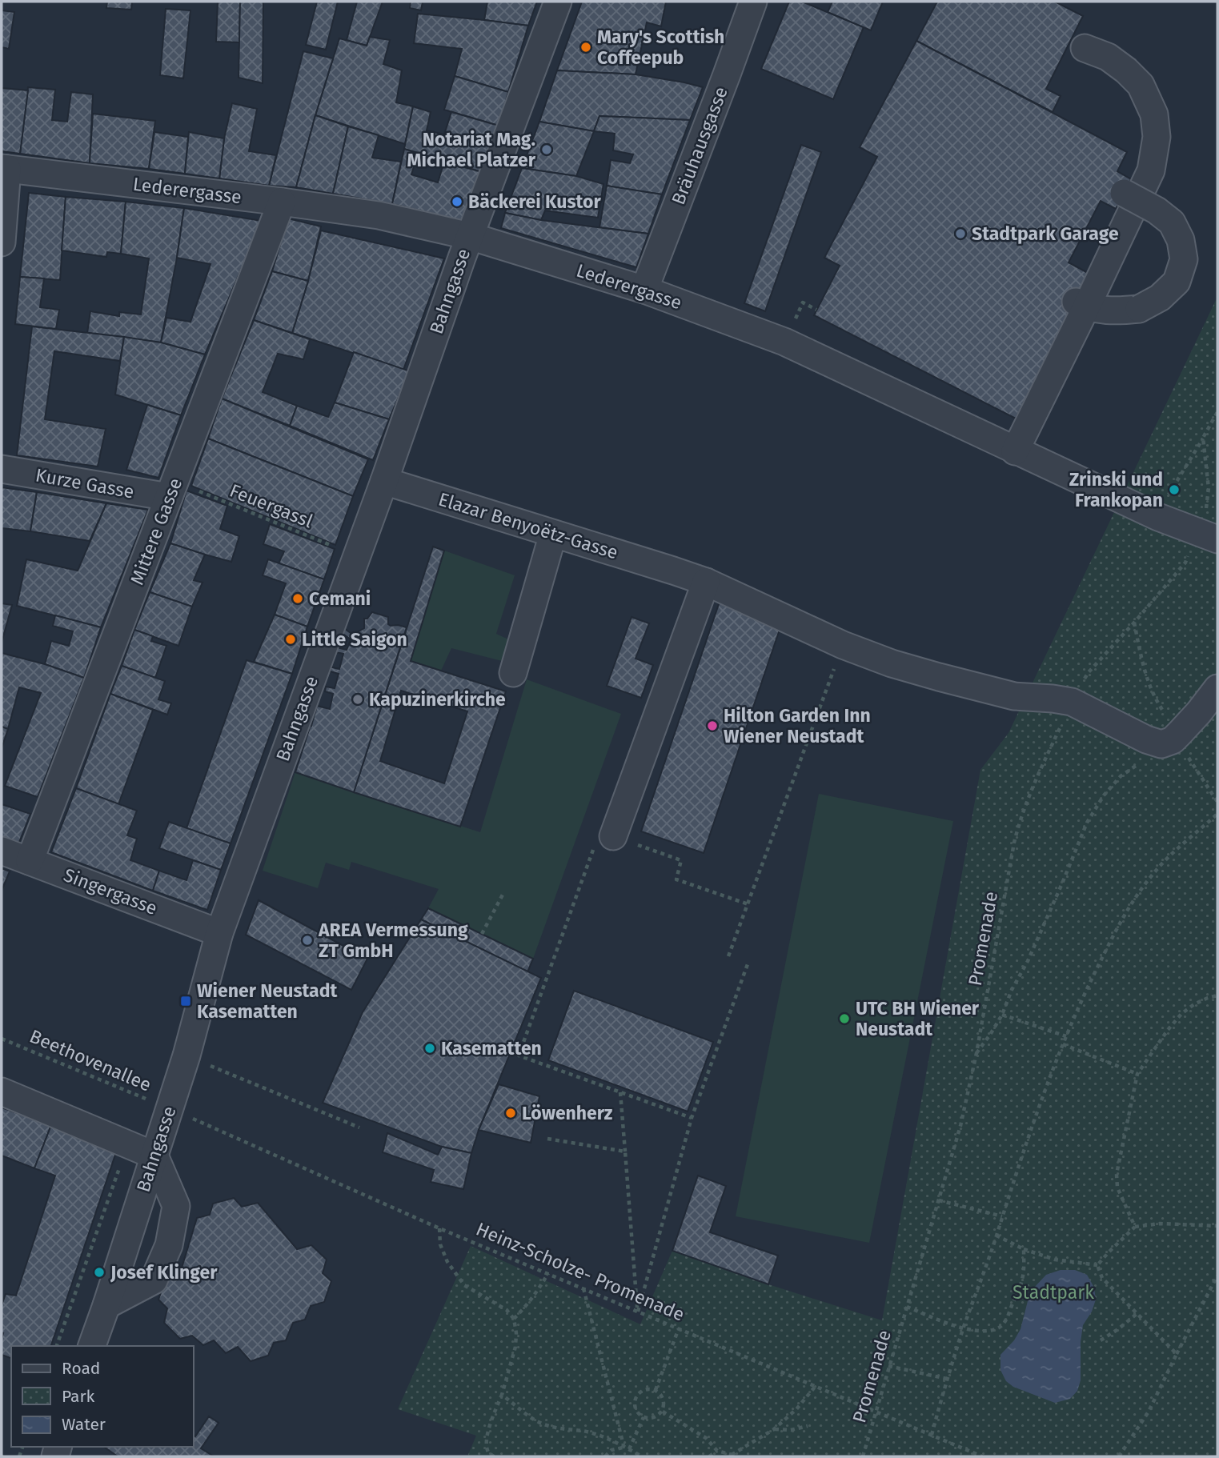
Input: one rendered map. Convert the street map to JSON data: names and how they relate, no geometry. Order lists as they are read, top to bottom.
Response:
{
  "streets": {
    "street": [
      "Bräuhausgasse",
      "Lederergasse",
      "Bahngasse",
      "Kurze Gasse",
      "Elazar Benyoëtz-Gasse",
      "Mittere Gasse",
      "Singergasse"
    ],
    "path": [
      "Feuergassl",
      "Promenade",
      "Beethovenallee",
      "Heinz-Scholze- Promenade"
    ]
  },
  "crossings": [
    ["Bräuhausgasse", "Lederergasse"],
    ["Lederergasse", "Bahngasse"],
    ["Lederergasse", "Mittere Gasse"],
    ["Lederergasse", "Promenade"],
    ["Bahngasse", "Feuergassl"],
    ["Bahngasse", "Elazar Benyoëtz-Gasse"],
    ["Bahngasse", "Singergasse"],
    ["Bahngasse", "Beethovenallee"],
    ["Bahngasse", "Heinz-Scholze- Promenade"],
    ["Kurze Gasse", "Feuergassl"],
    ["Kurze Gasse", "Mittere Gasse"],
    ["Feuergassl", "Mittere Gasse"],
    ["Elazar Benyoëtz-Gasse", "Promenade"],
    ["Mittere Gasse", "Singergasse"],
    ["Promenade", "Heinz-Scholze- Promenade"],
    ["Beethovenallee", "Heinz-Scholze- Promenade"]
  ],
  "parks": ["Stadtpark"],
  "places": {
    "other": [
      "Mary's Scottish Coffeepub",
      "Notariat Mag. Michael Platzer",
      "Bäckerei Kustor",
      "Stadtpark Garage",
      "Zrinski und Frankopan",
      "Cemani",
      "Little Saigon",
      "Kapuzinerkirche",
      "Hilton Garden Inn Wiener Neustadt",
      "AREA Vermessung ZT GmbH",
      "UTC BH Wiener Neustadt",
      "Kasematten",
      "Löwenherz",
      "Josef Klinger"
    ],
    "transit": ["Wiener Neustadt Kasematten"]
  },
  "legend": ["Road", "Park", "Water"]
}
